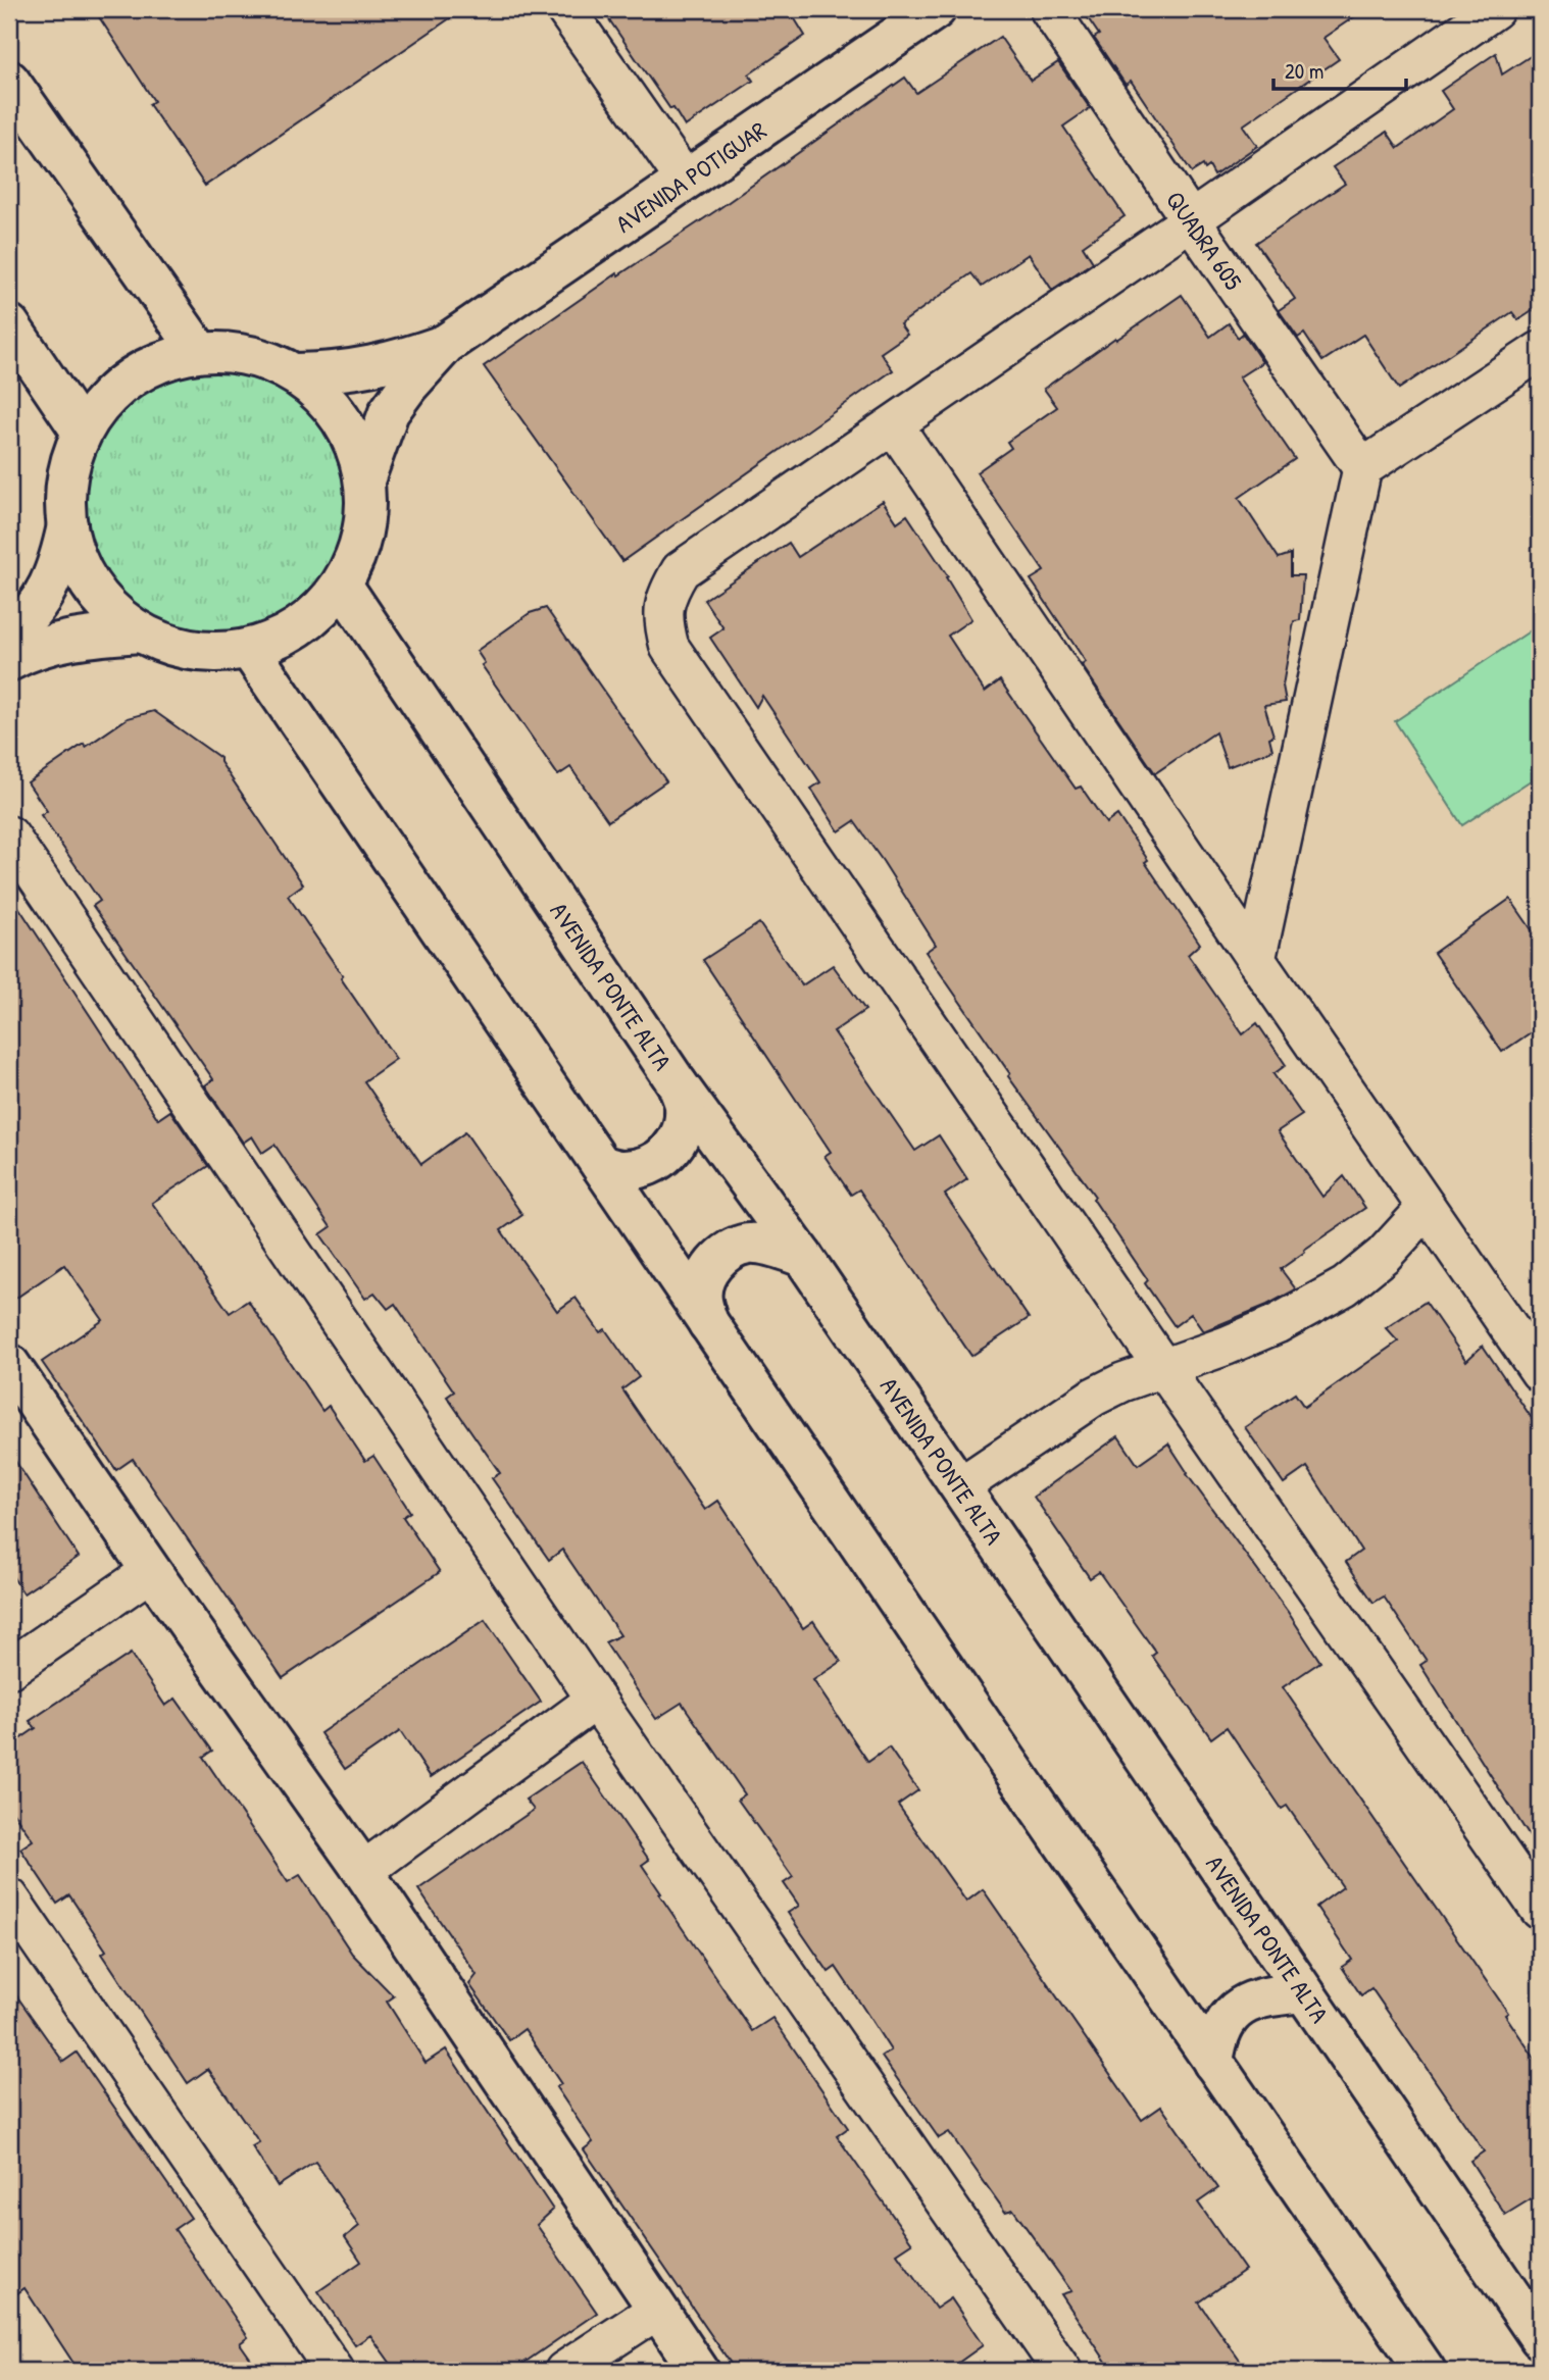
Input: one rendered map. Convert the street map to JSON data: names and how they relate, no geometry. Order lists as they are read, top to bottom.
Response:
{
  "streets": {
    "main road": ["AVENIDA POTIGUAR", "AVENIDA PONTE ALTA"],
    "street": ["QUADRA 605"]
  },
  "crossings": [
    ["AVENIDA POTIGUAR", "AVENIDA PONTE ALTA"]
  ],
  "scale_bar": "20 m"
}
